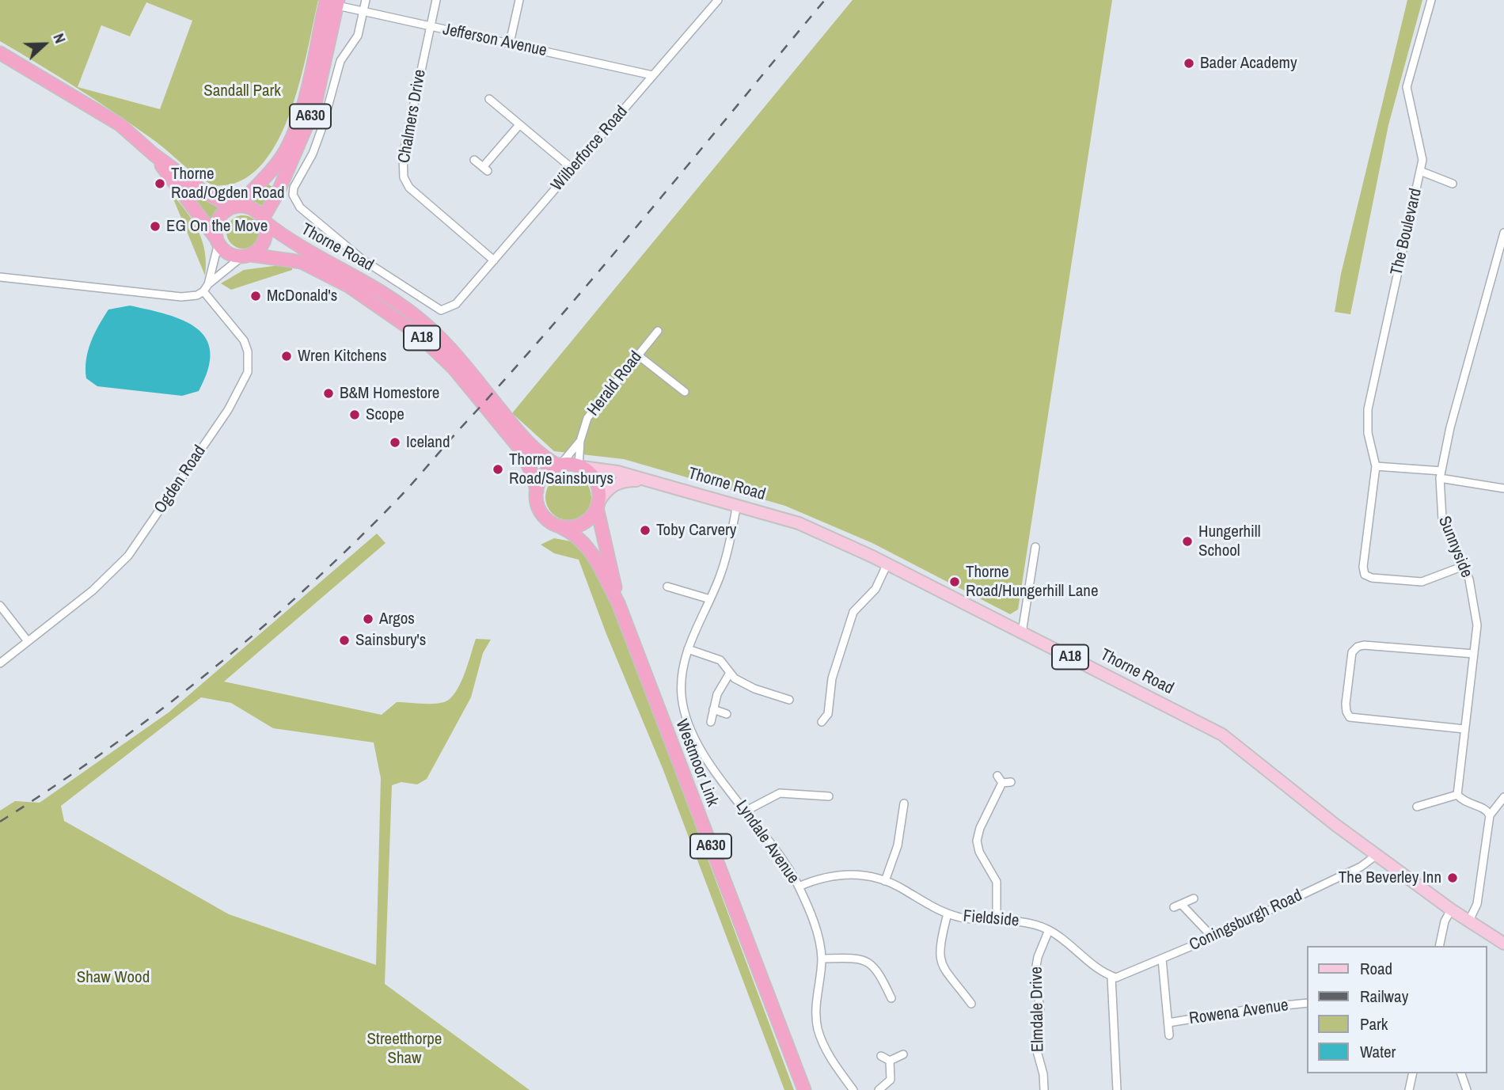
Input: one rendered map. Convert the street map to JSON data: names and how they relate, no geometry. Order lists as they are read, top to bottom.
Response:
{
  "streets": {
    "highway": [
      "A630",
      "Thorne Road",
      "A18",
      "Westmoor Link"
    ],
    "street": [
      "Jefferson Avenue",
      "Chalmers Drive",
      "Wilberforce Road",
      "The Boulevard",
      "Herald Road",
      "Ogden Road",
      "Sunnyside",
      "Lyndale Avenue",
      "Fieldside",
      "Coningsburgh Road",
      "Elmdale Drive",
      "Rowena Avenue"
    ]
  },
  "crossings": [
    ["Jefferson Avenue", "A630"],
    ["Jefferson Avenue", "Chalmers Drive"],
    ["Jefferson Avenue", "Wilberforce Road"],
    ["A630", "Thorne Road"],
    ["Chalmers Drive", "Wilberforce Road"],
    ["The Boulevard", "Sunnyside"],
    ["Thorne Road", "A18"],
    ["Thorne Road", "Herald Road"],
    ["Thorne Road", "Westmoor Link"],
    ["Thorne Road", "Lyndale Avenue"],
    ["Thorne Road", "Coningsburgh Road"],
    ["A18", "Herald Road"],
    ["A18", "Westmoor Link"],
    ["Herald Road", "Westmoor Link"],
    ["Lyndale Avenue", "Fieldside"],
    ["Fieldside", "Coningsburgh Road"],
    ["Fieldside", "Elmdale Drive"]
  ],
  "parks": ["Sandall Park", "Shaw Wood", "Streetthorpe Shaw"],
  "places": [
    "Bader Academy",
    "Thorne Road/Ogden Road",
    "EG On the Move",
    "McDonald's",
    "Wren Kitchens",
    "B&M Homestore",
    "Scope",
    "Iceland",
    "Thorne Road/Sainsburys",
    "Toby Carvery",
    "Hungerhill School",
    "Thorne Road/Hungerhill Lane",
    "Argos",
    "Sainsbury's",
    "The Beverley Inn"
  ],
  "legend": [
    "Road",
    "Railway",
    "Park",
    "Water"
  ],
  "north": "right"
}
